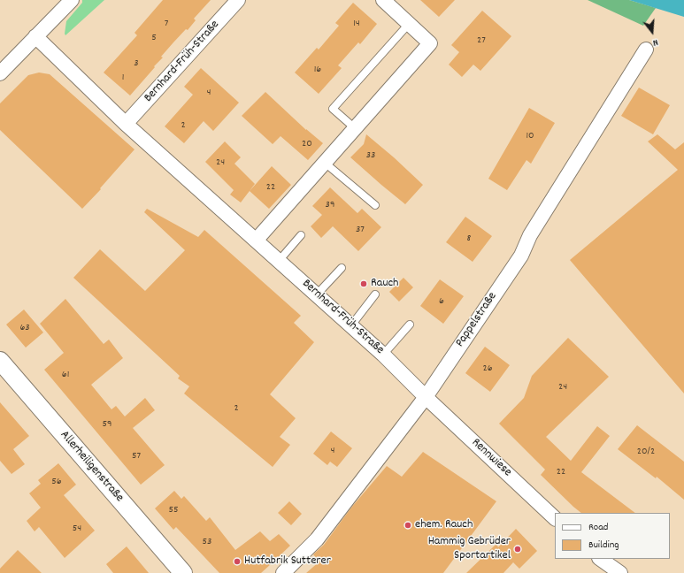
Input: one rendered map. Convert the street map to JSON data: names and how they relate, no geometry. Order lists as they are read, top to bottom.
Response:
{
  "streets": {
    "street": [
      "Bernhard-Früh-Straße",
      "Pappelstraße",
      "Rennwiese",
      "Allerheiligenstraße"
    ]
  },
  "crossings": [
    ["Bernhard-Früh-Straße", "Pappelstraße"],
    ["Bernhard-Früh-Straße", "Rennwiese"],
    ["Pappelstraße", "Rennwiese"]
  ],
  "places": [
    "Rauch",
    "ehem. Rauch",
    "Hammig Gebrüder Sportartikel",
    "Hutfabrik Sutterer"
  ],
  "house_numbers": [
    "7",
    "14",
    "5",
    "27",
    "3",
    "16",
    "1",
    "4",
    "2",
    "10",
    "20",
    "33",
    "24",
    "22",
    "39",
    "37",
    "8",
    "6",
    "63",
    "26",
    "61",
    "24",
    "2",
    "59",
    "4",
    "20/2",
    "57",
    "22",
    "56",
    "55",
    "54",
    "53"
  ],
  "legend": ["Road", "Building"],
  "north": "bottom"
}
